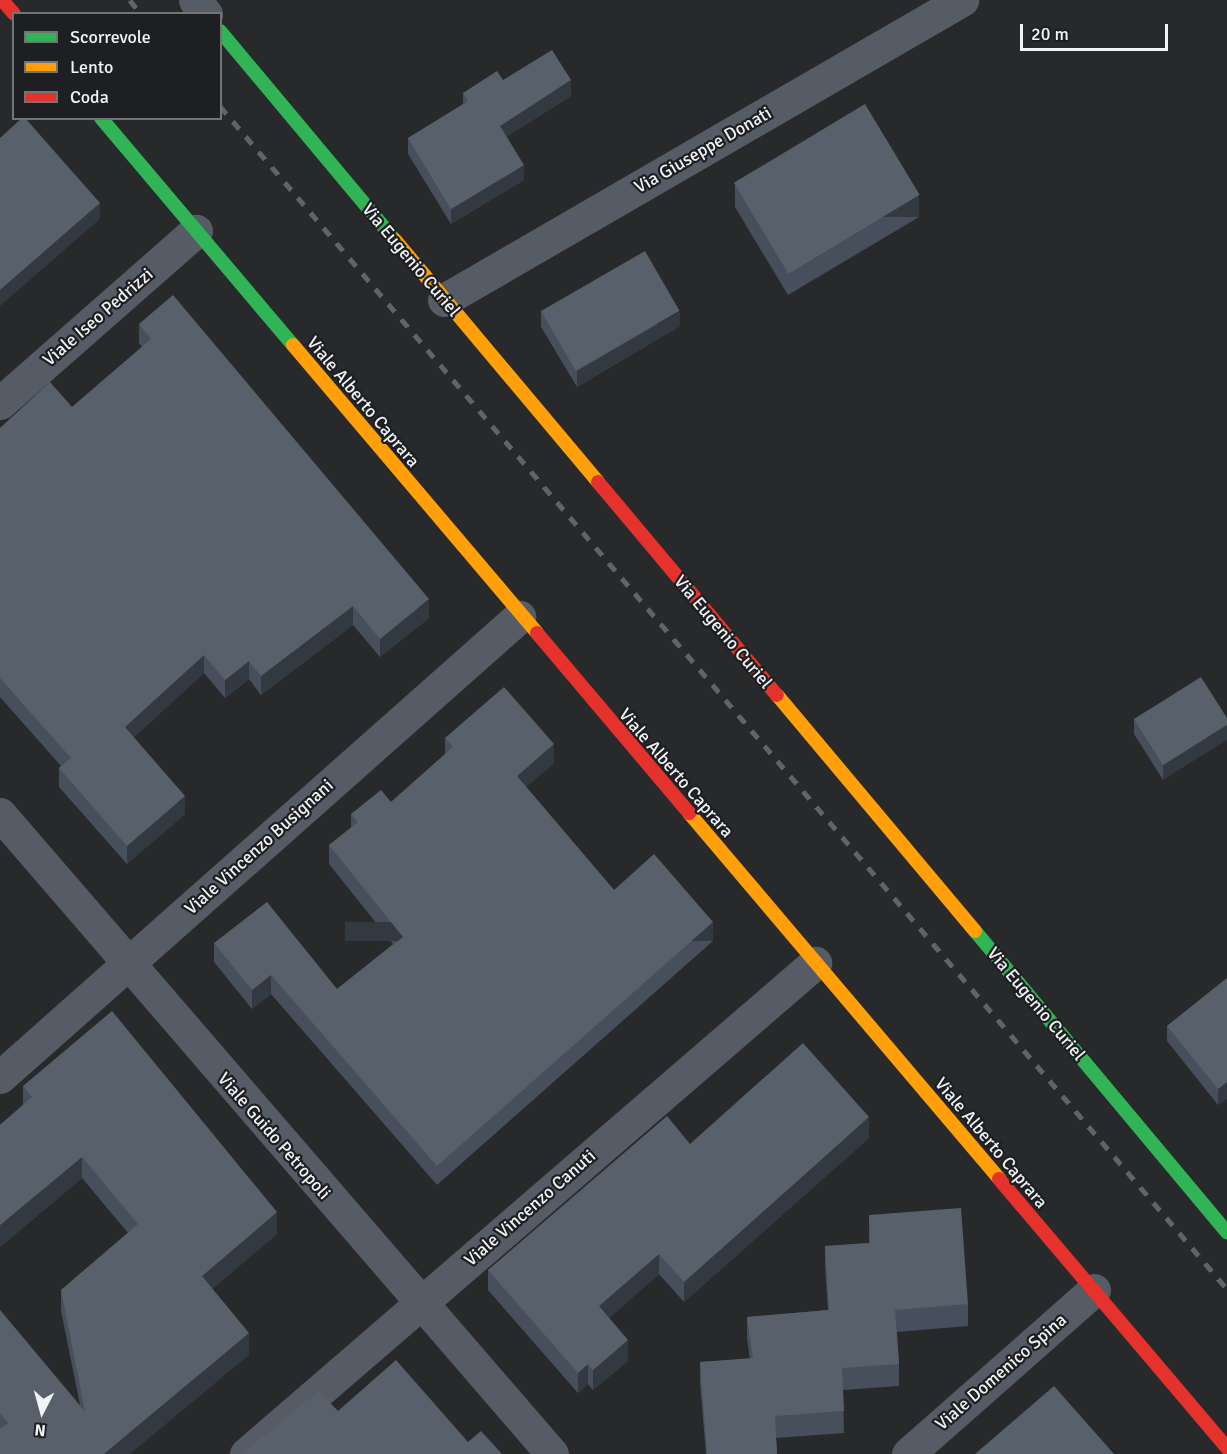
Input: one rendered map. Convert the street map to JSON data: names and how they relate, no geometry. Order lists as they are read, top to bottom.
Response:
{
  "streets": {
    "street": [
      "Via Giuseppe Donati",
      "Via Eugenio Curiel",
      "Viale Iseo Pedrizzi",
      "Viale Alberto Caprara",
      "Viale Vincenzo Busignani",
      "Viale Guido Petropoli",
      "Viale Vincenzo Canuti",
      "Viale Domenico Spina"
    ]
  },
  "crossings": [
    ["Via Giuseppe Donati", "Via Eugenio Curiel"],
    ["Viale Iseo Pedrizzi", "Viale Alberto Caprara"],
    ["Viale Alberto Caprara", "Viale Vincenzo Busignani"],
    ["Viale Alberto Caprara", "Viale Vincenzo Canuti"],
    ["Viale Alberto Caprara", "Viale Domenico Spina"],
    ["Viale Vincenzo Busignani", "Viale Guido Petropoli"],
    ["Viale Guido Petropoli", "Viale Vincenzo Canuti"]
  ],
  "legend": ["Scorrevole", "Lento", "Coda"],
  "scale_bar": "20 m",
  "north": "bottom"
}
